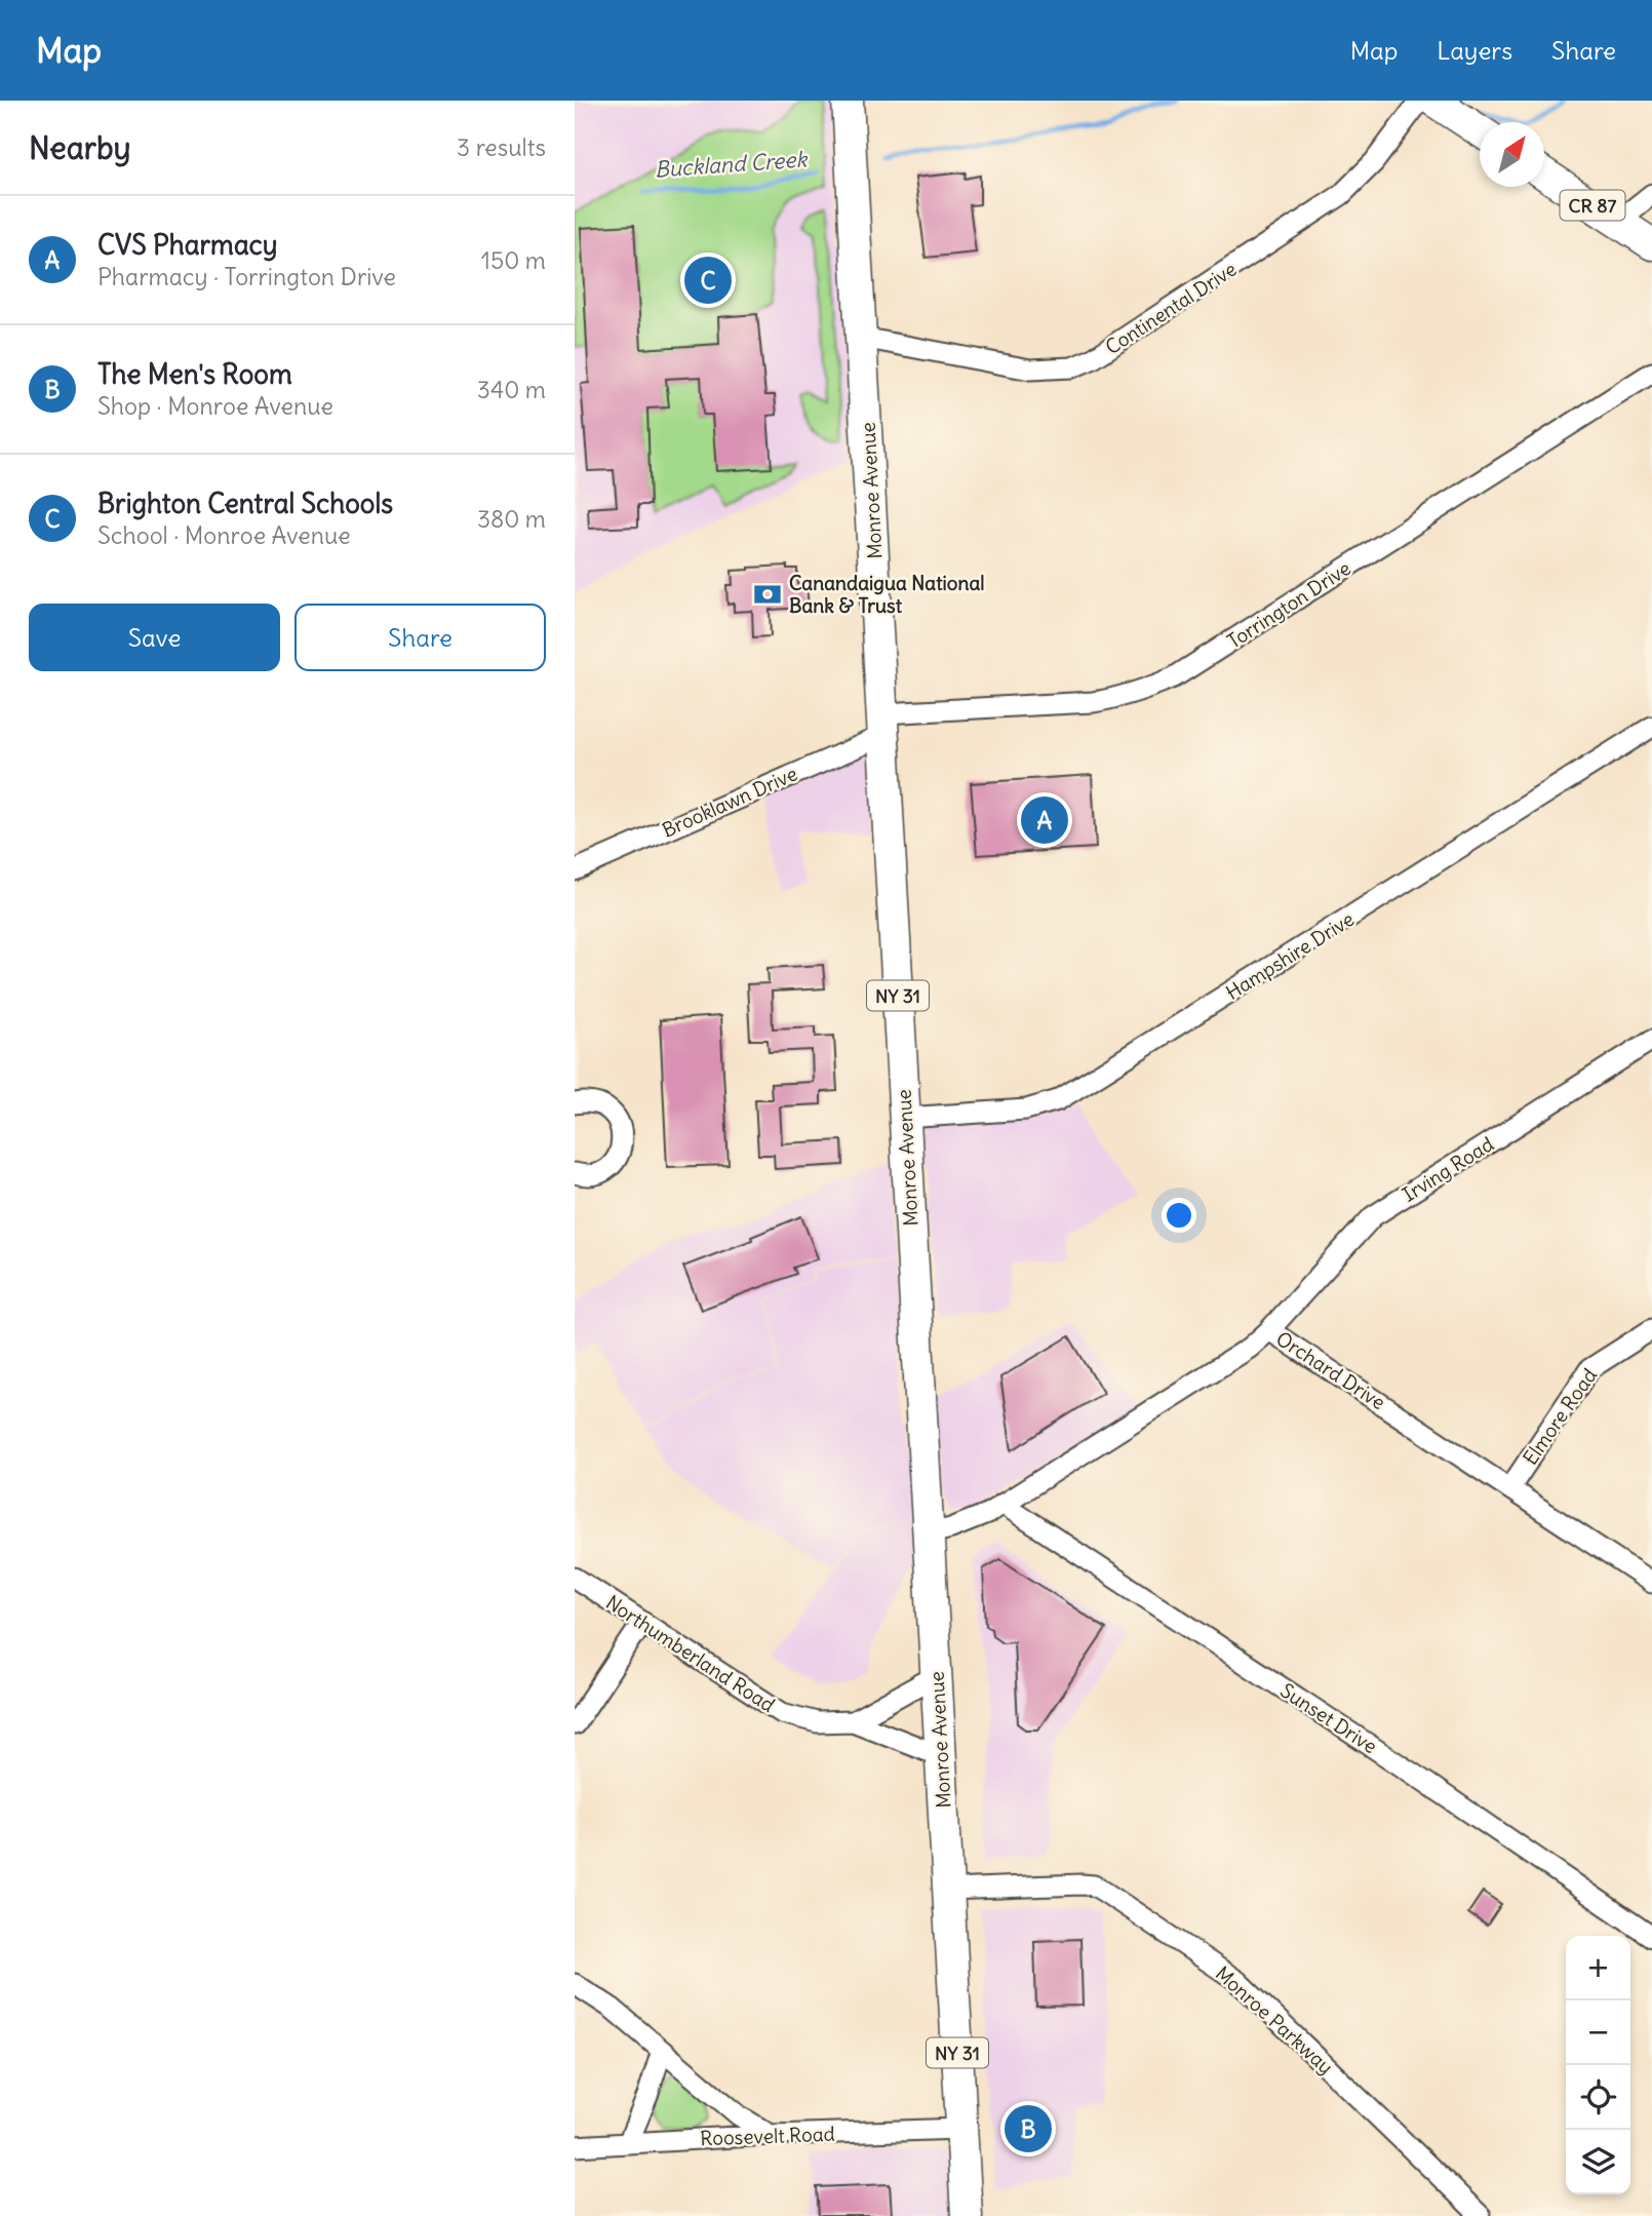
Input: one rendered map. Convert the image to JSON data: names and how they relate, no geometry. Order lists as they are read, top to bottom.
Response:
{
  "streets": {
    "main road": ["CR 87", "Monroe Avenue", "NY 31"],
    "street": [
      "Continental Drive",
      "Torrington Drive",
      "Brooklawn Drive",
      "Hampshire Drive",
      "Irving Road",
      "Orchard Drive",
      "Elmore Road",
      "Northumberland Road",
      "Sunset Drive",
      "Monroe Parkway",
      "Roosevelt Road"
    ]
  },
  "crossings": [
    ["Continental Drive", "Monroe Avenue"],
    ["Monroe Avenue", "Torrington Drive"],
    ["Monroe Avenue", "Brooklawn Drive"],
    ["Monroe Avenue", "Hampshire Drive"],
    ["Monroe Avenue", "Orchard Drive"],
    ["Monroe Avenue", "Northumberland Road"],
    ["Monroe Avenue", "Monroe Parkway"],
    ["Monroe Avenue", "Roosevelt Road"],
    ["Torrington Drive", "Brooklawn Drive"],
    ["Irving Road", "Orchard Drive"],
    ["Orchard Drive", "Elmore Road"],
    ["Orchard Drive", "Sunset Drive"]
  ],
  "water": ["Buckland Creek"],
  "places": {
    "bank": ["Canandaigua National Bank & Trust"]
  },
  "north": "top right",
  "page": {
    "header": "Map",
    "nav": ["Map", "Layers", "Share"],
    "heading": ["Nearby", "3 results"],
    "list": [
      {
        "mark": "A",
        "name": "CVS Pharmacy",
        "note": "Pharmacy · Torrington Drive",
        "value": "150 m"
      },
      {
        "mark": "B",
        "name": "The Men's Room",
        "note": "Shop · Monroe Avenue",
        "value": "340 m"
      },
      {
        "mark": "C",
        "name": "Brighton Central Schools",
        "note": "School · Monroe Avenue",
        "value": "380 m"
      }
    ],
    "pins": ["C", "A", "B"],
    "buttons": ["Save", "Share"],
    "map_buttons": ["+", "−"]
  }
}
